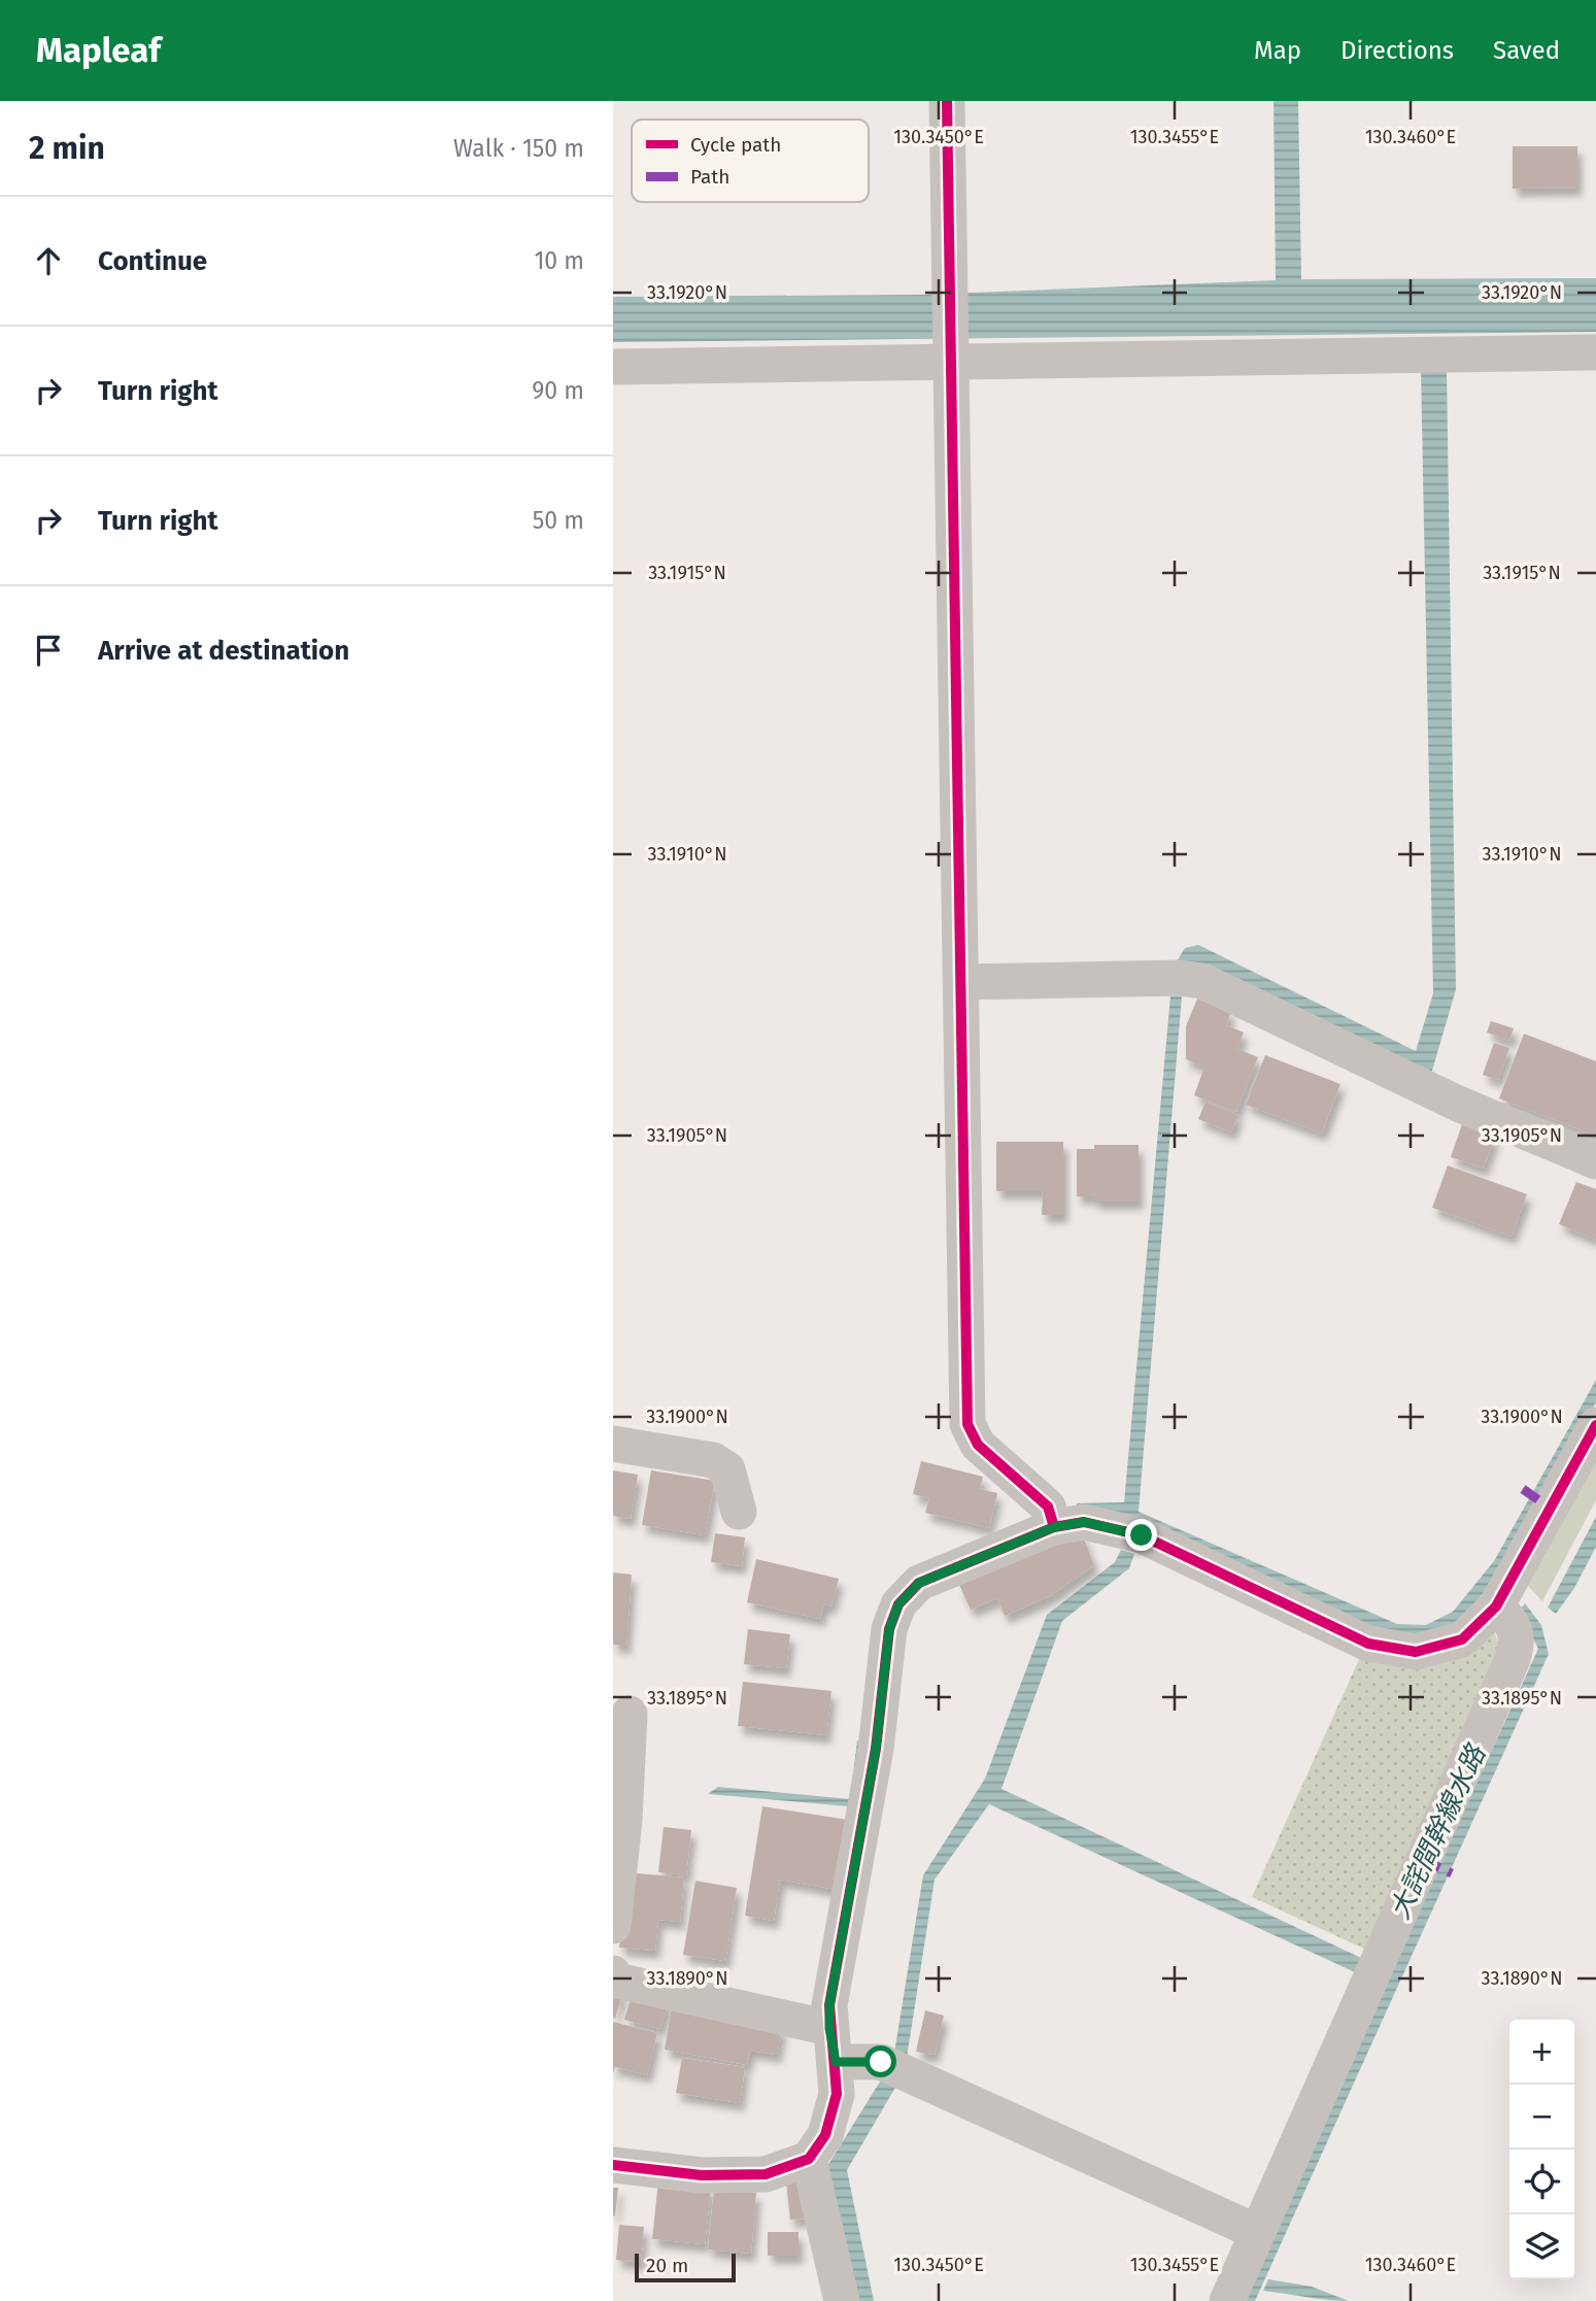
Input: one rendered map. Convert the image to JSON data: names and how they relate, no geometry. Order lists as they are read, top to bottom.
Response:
{
  "water": ["大詫間幹線水路"],
  "legend": ["Cycle path", "Path"],
  "scale_bar": "20 m",
  "page": {
    "header": "Mapleaf",
    "nav": ["Map", "Directions", "Saved"],
    "heading": ["2 min", "Walk · 150 m"],
    "list": [
      ["Continue", "10 m"],
      ["Turn right", "90 m"],
      ["Turn right", "50 m"],
      "Arrive at destination"
    ],
    "map_buttons": ["+", "−"],
    "scale": "20 m"
  },
  "coordinates": [
    "130.3450°E",
    "130.3455°E",
    "130.3460°E",
    "33.1920°N",
    "33.1915°N",
    "33.1910°N",
    "33.1905°N",
    "33.1900°N",
    "33.1895°N",
    "33.1890°N"
  ]
}
